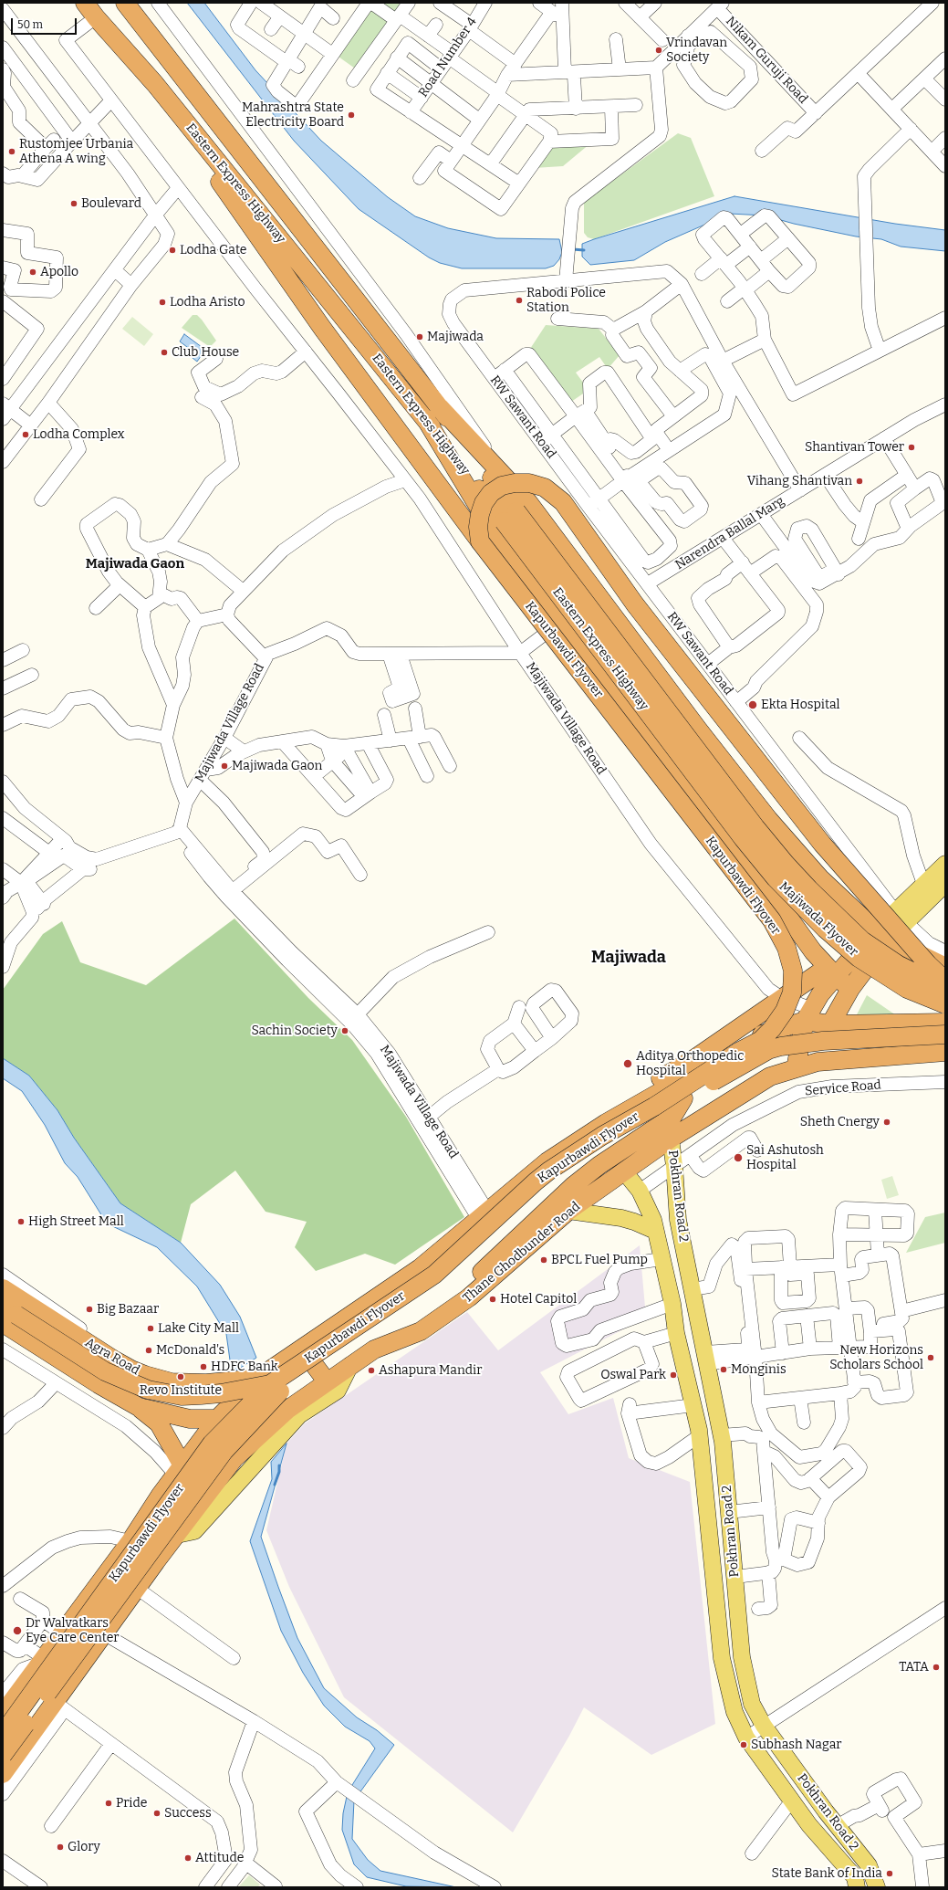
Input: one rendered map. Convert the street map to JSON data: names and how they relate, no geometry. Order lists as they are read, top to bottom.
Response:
{
  "streets": {
    "highway": [
      "Eastern Express Highway",
      "Kapurbawdi Flyover",
      "Majiwada Flyover",
      "Thane Ghodbunder Road",
      "Agra Road"
    ],
    "main road": ["Pokhran Road 2"],
    "street": [
      "Road Number 4",
      "Nikam Guruji Road",
      "RW Sawant Road",
      "Narendra Ballal Marg",
      "Majiwada Village Road",
      "Service Road"
    ]
  },
  "crossings": [
    ["Eastern Express Highway", "Kapurbawdi Flyover"],
    ["Eastern Express Highway", "Majiwada Flyover"],
    ["RW Sawant Road", "Narendra Ballal Marg"],
    ["Kapurbawdi Flyover", "Agra Road"],
    ["Service Road", "Pokhran Road 2"],
    ["Pokhran Road 2", "Thane Ghodbunder Road"]
  ],
  "districts": ["Majiwada Gaon", "Majiwada"],
  "places": [
    "Vrindavan Society",
    "Mahrashtra State Electricity Board",
    "Rustomjee Urbania Athena A wing",
    "Boulevard",
    "Lodha Gate",
    "Apollo",
    "Rabodi Police Station",
    "Lodha Aristo",
    "Majiwada",
    "Club House",
    "Lodha Complex",
    "Shantivan Tower",
    "Vihang Shantivan",
    "Ekta Hospital",
    "Majiwada Gaon",
    "Sachin Society",
    "Aditya Orthopedic Hospital",
    "Sheth Cnergy",
    "Sai Ashutosh Hospital",
    "High Street Mall",
    "BPCL Fuel Pump",
    "Hotel Capitol",
    "Big Bazaar",
    "Lake City Mall",
    "McDonald's",
    "New Horizons Scholars School",
    "HDFC Bank",
    "Monginis",
    "Ashapura Mandir",
    "Oswal Park",
    "Revo Institute",
    "Dr Walvatkars Eye Care Center",
    "TATA",
    "Subhash Nagar",
    "Pride",
    "Success",
    "Glory",
    "Attitude",
    "State Bank of India"
  ],
  "scale_bar": "50 m"
}
